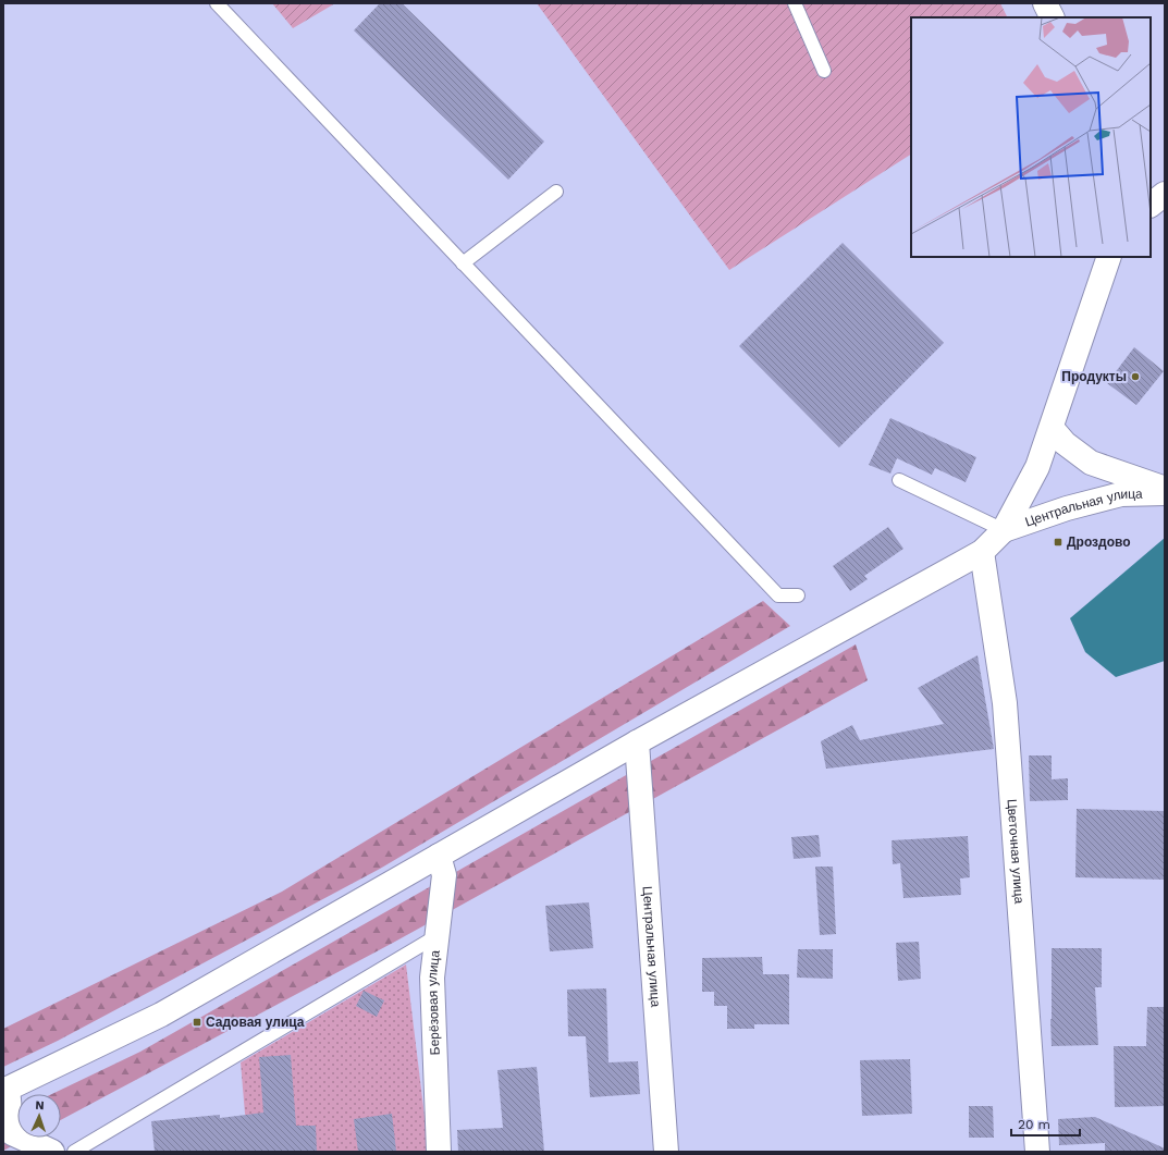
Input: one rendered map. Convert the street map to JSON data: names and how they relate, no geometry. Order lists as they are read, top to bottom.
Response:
{
  "streets": {
    "street": ["Центральная улица", "Цветочная улица", "Берёзовая улица"]
  },
  "places": {
    "other": ["Продукты"],
    "transit": ["Дроздово", "Садовая улица"]
  },
  "scale_bar": "20 m",
  "north": "top"
}
